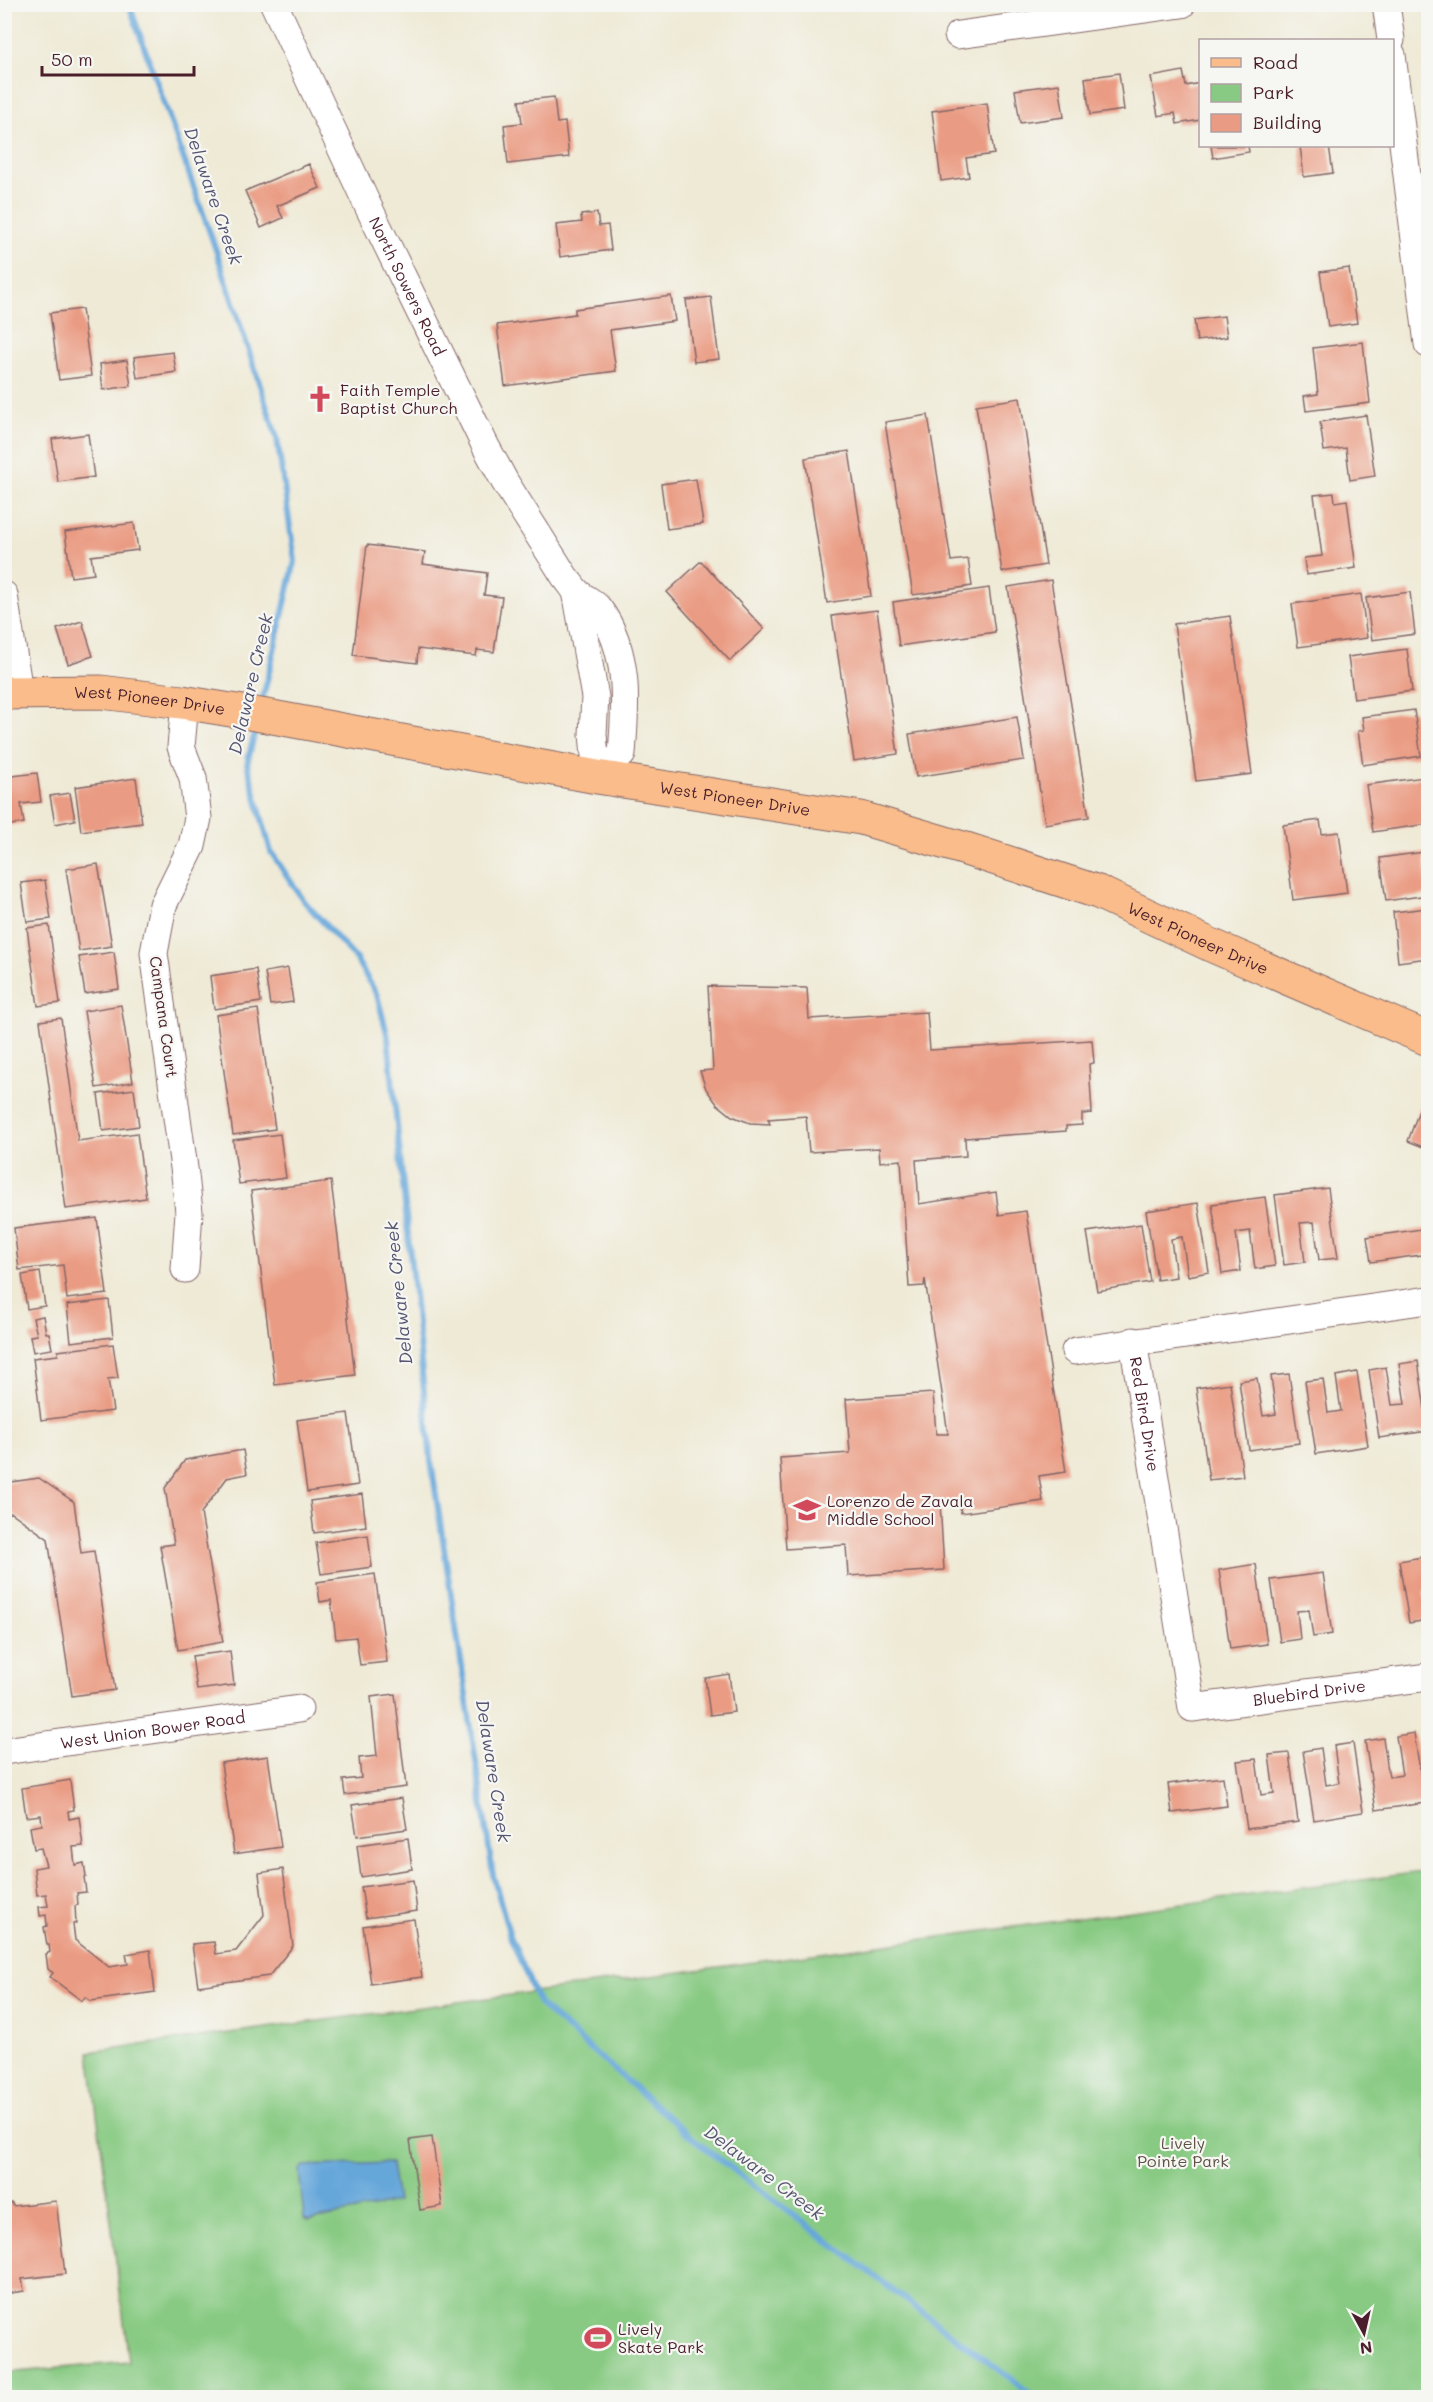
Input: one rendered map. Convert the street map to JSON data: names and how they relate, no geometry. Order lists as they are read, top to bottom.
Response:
{
  "streets": {
    "main road": ["West Pioneer Drive"],
    "street": [
      "North Sowers Road",
      "Campana Court",
      "Red Bird Drive",
      "Bluebird Drive",
      "West Union Bower Road"
    ]
  },
  "crossings": [
    ["North Sowers Road", "West Pioneer Drive"],
    ["West Pioneer Drive", "Campana Court"],
    ["Red Bird Drive", "Bluebird Drive"]
  ],
  "water": ["Delaware Creek"],
  "parks": ["Lively Pointe Park"],
  "places": {
    "church": ["Faith Temple Baptist Church"],
    "school or university": ["Lorenzo de Zavala Middle School"],
    "sports": ["Lively Skate Park"]
  },
  "legend": ["Road", "Park", "Building"],
  "scale_bar": "50 m",
  "north": "bottom"
}
